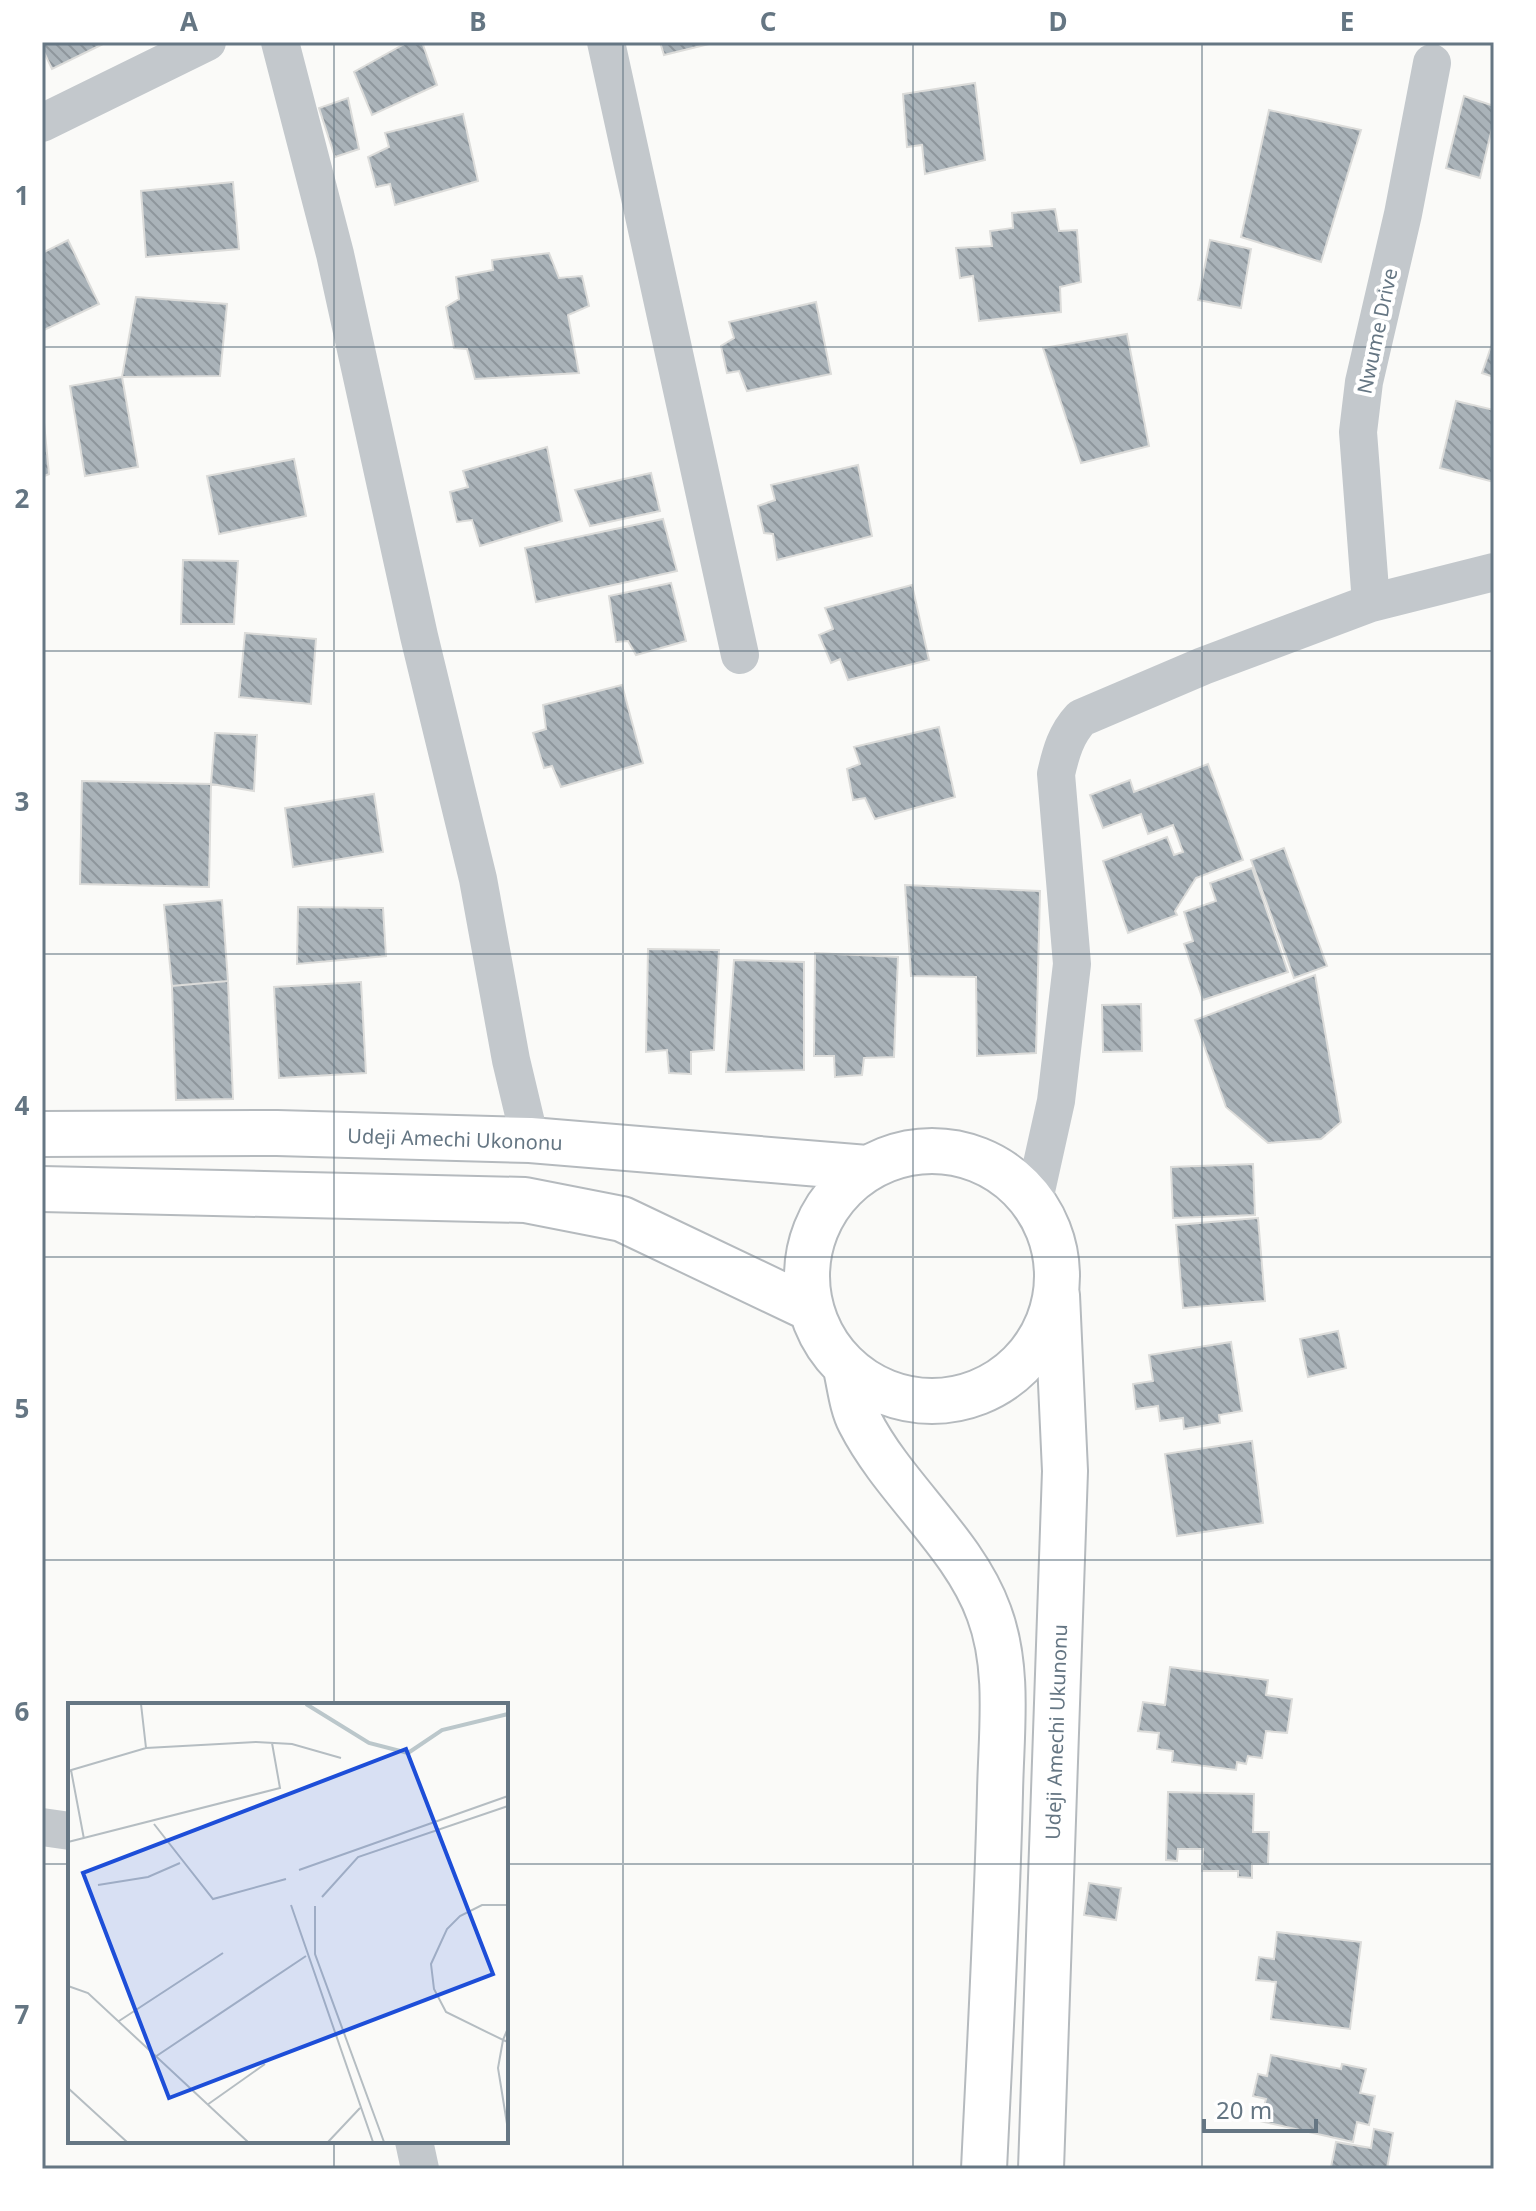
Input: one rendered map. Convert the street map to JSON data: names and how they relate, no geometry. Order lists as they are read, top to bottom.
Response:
{
  "streets": {
    "main road": ["Udeji Amechi Ukononu", "Udeji Amechi Ukunonu"],
    "street": ["Nwume Drive"]
  },
  "crossings": [
    ["Udeji Amechi Ukononu", "Udeji Amechi Ukunonu"]
  ],
  "scale_bar": "20 m",
  "grid": {
    "columns": [
      "A",
      "B",
      "C",
      "D",
      "E"
    ],
    "rows": [
      "1",
      "2",
      "3",
      "4",
      "5",
      "6",
      "7"
    ]
  }
}
